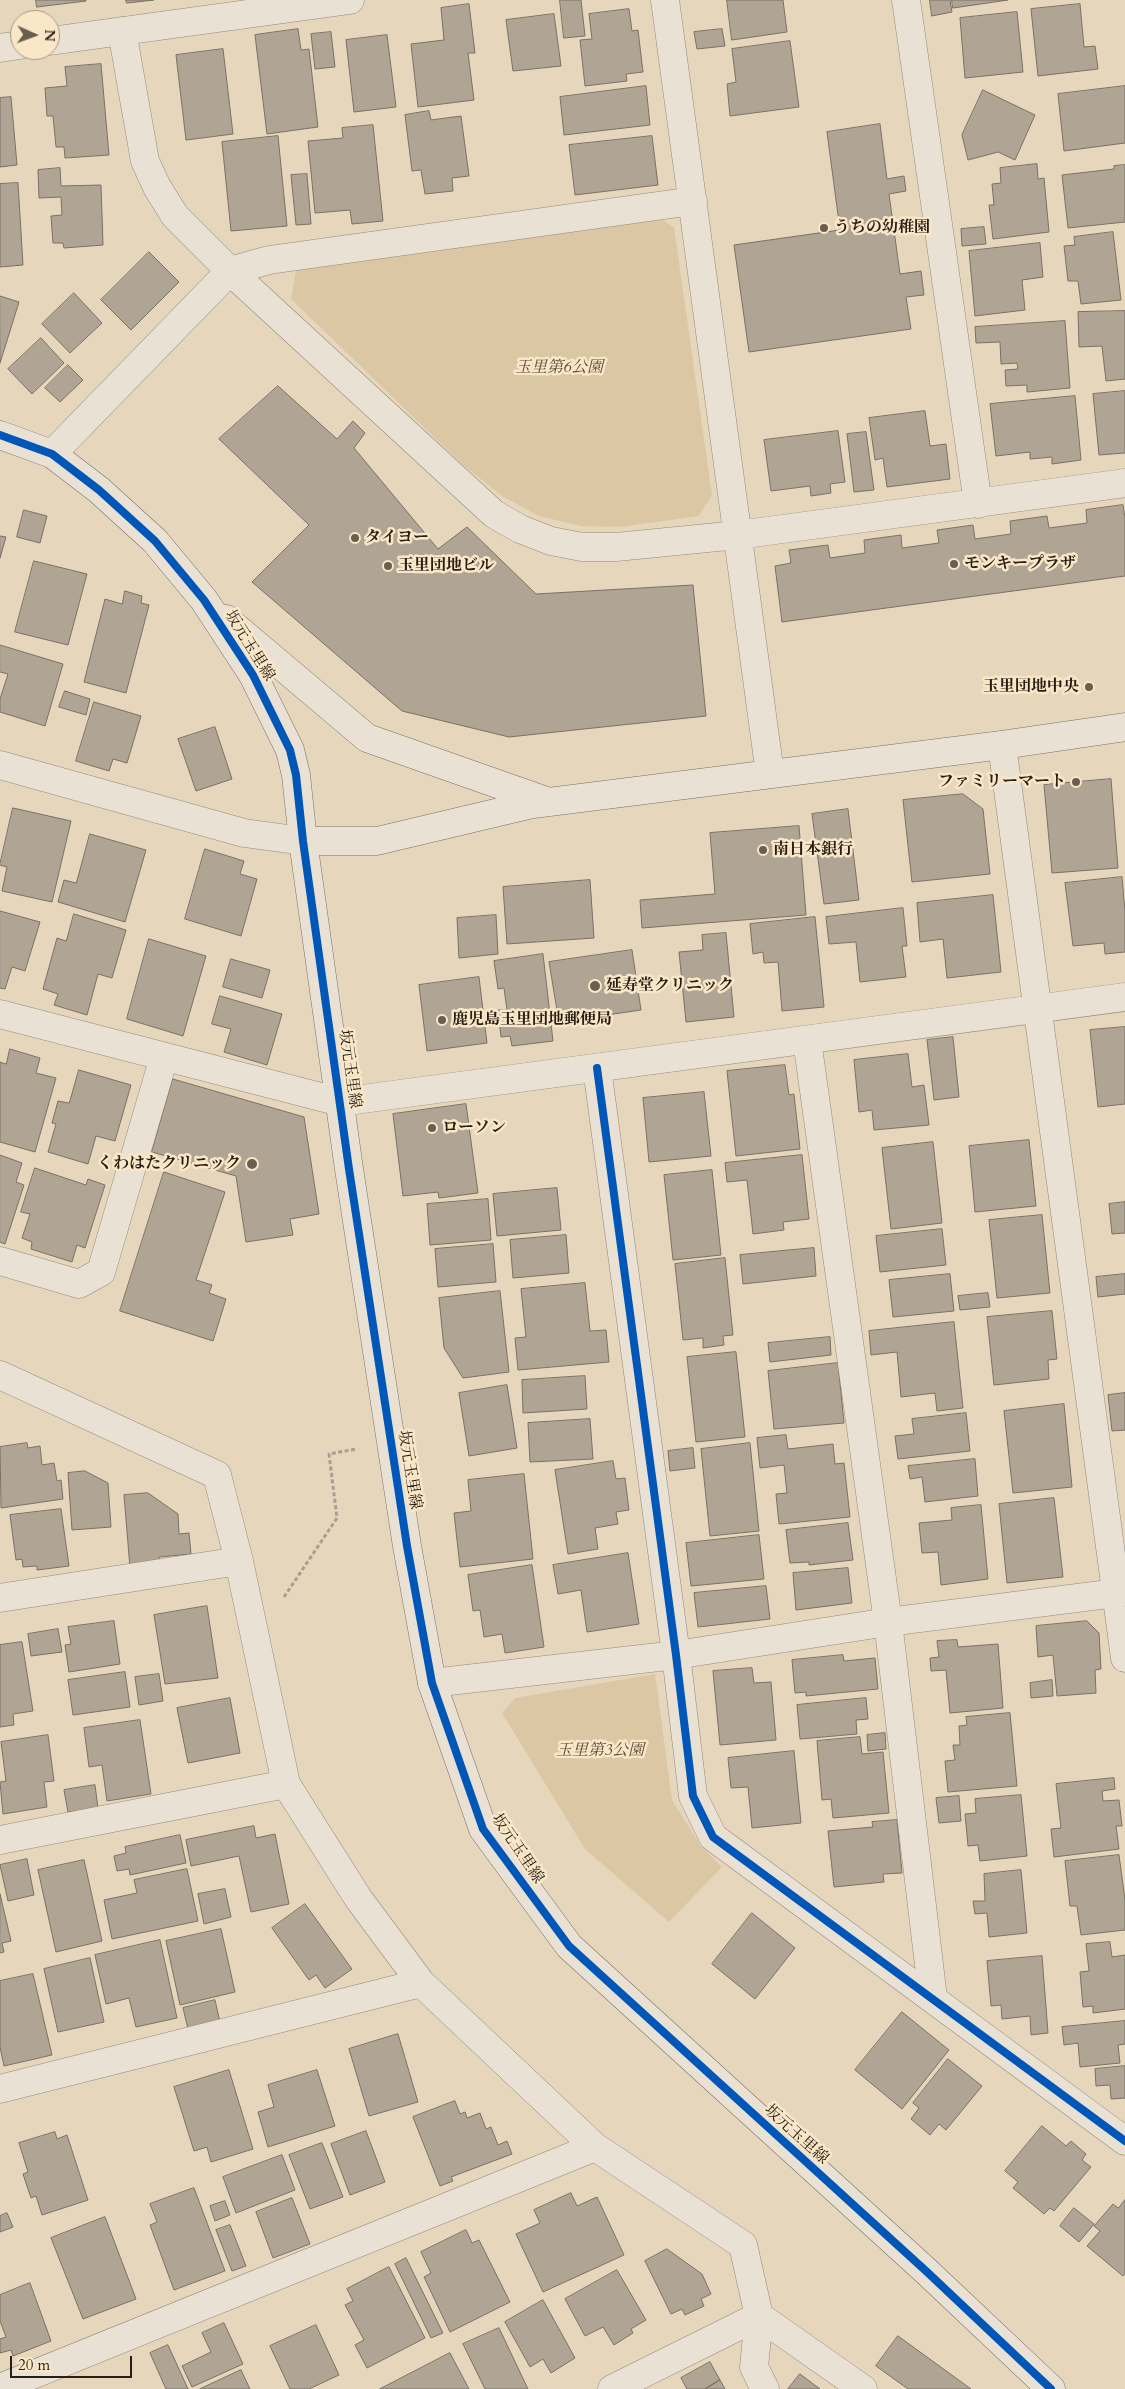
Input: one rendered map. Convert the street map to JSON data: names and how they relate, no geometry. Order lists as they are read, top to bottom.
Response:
{
  "streets": {
    "street": ["坂元玉里線"]
  },
  "parks": ["玉里第6公園", "玉里第3公園"],
  "places": [
    "うちの幼稚園",
    "タイヨー",
    "モンキープラザ",
    "玉里団地ビル",
    "玉里団地中央",
    "ファミリーマート",
    "南日本銀行",
    "延寿堂クリニック",
    "鹿児島玉里団地郵便局",
    "ローソン",
    "くわはたクリニック"
  ],
  "scale_bar": "20 m",
  "north": "right"
}
